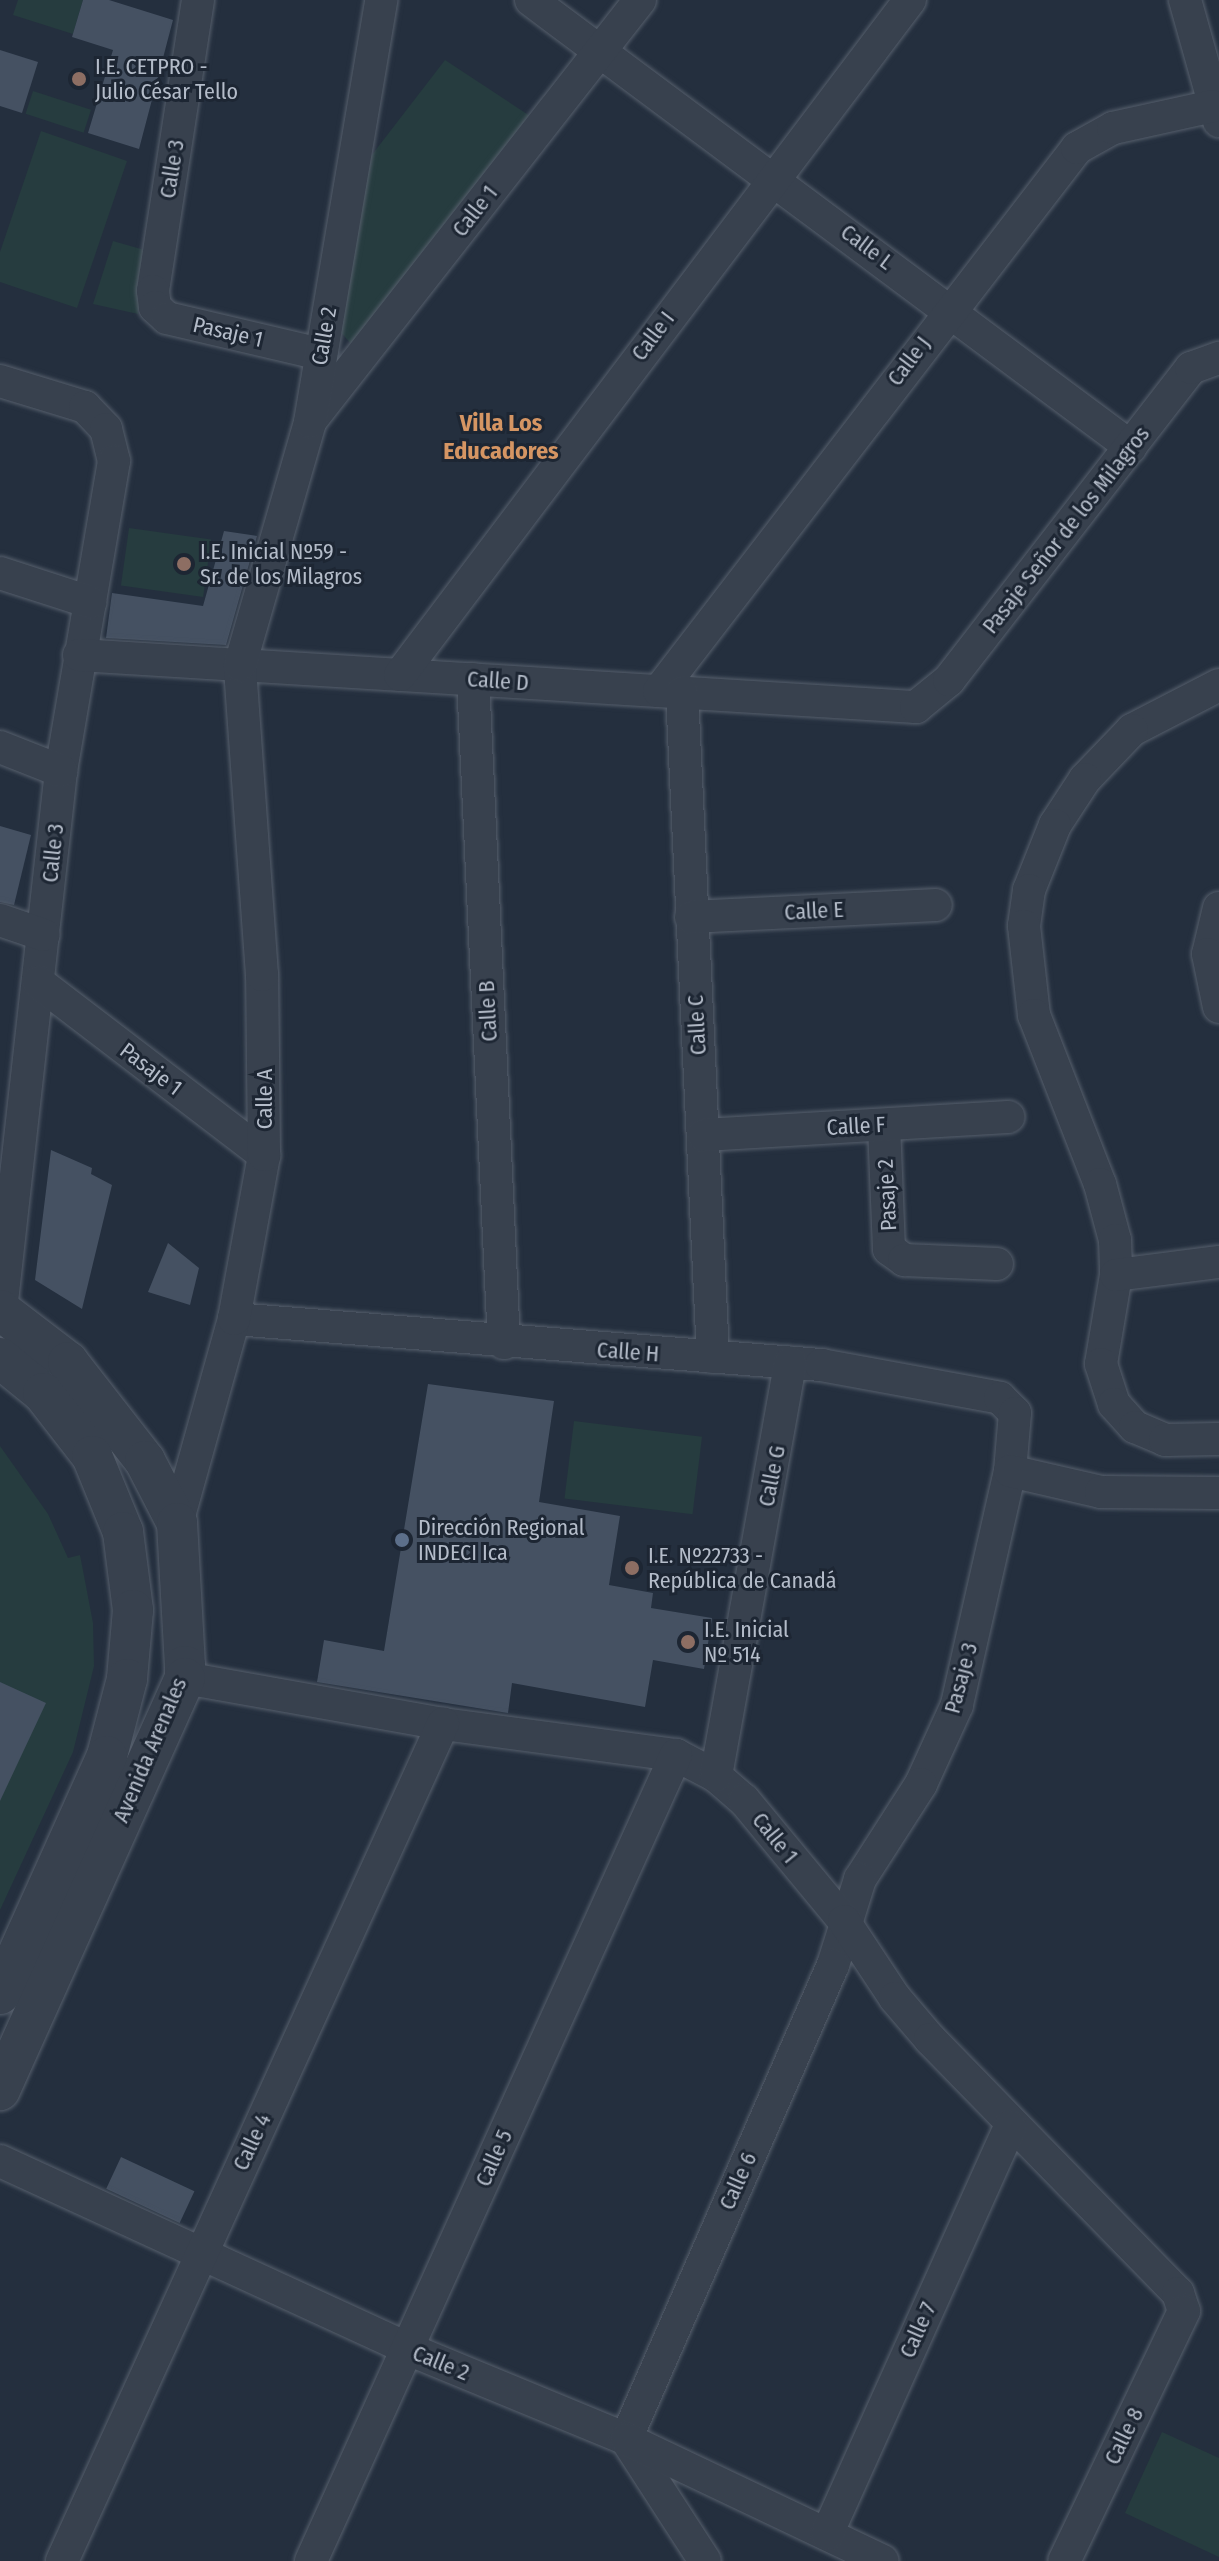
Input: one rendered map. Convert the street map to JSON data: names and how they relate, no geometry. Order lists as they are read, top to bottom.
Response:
{
  "streets": {
    "street": [
      "Calle 3",
      "Calle 1",
      "Calle L",
      "Pasaje 1",
      "Calle 2",
      "Calle I",
      "Calle J",
      "Pasaje Señor de los Milagros",
      "Calle D",
      "Calle E",
      "Calle B",
      "Calle C",
      "Calle A",
      "Calle F",
      "Pasaje 2",
      "Calle H",
      "Calle G",
      "Pasaje 3",
      "Avenida Arenales",
      "Calle 4",
      "Calle 5",
      "Calle 6",
      "Calle 7",
      "Calle 8"
    ]
  },
  "crossings": [
    ["Calle 3", "Pasaje 1"],
    ["Calle 3", "Calle D"],
    ["Calle 3", "Avenida Arenales"],
    ["Calle 1", "Calle L"],
    ["Calle 1", "Calle 2"],
    ["Calle 1", "Calle G"],
    ["Calle 1", "Pasaje 3"],
    ["Calle 1", "Avenida Arenales"],
    ["Calle 1", "Calle 4"],
    ["Calle 1", "Calle 5"],
    ["Calle 1", "Calle 6"],
    ["Calle 1", "Calle 7"],
    ["Calle 1", "Calle 8"],
    ["Calle L", "Calle I"],
    ["Calle L", "Calle J"],
    ["Calle L", "Pasaje Señor de los Milagros"],
    ["Pasaje 1", "Calle 2"],
    ["Pasaje 1", "Calle A"],
    ["Calle 2", "Calle D"],
    ["Calle 2", "Calle A"],
    ["Calle 2", "Calle 4"],
    ["Calle 2", "Calle 5"],
    ["Calle 2", "Calle 6"],
    ["Calle 2", "Calle 7"],
    ["Calle I", "Calle D"],
    ["Calle J", "Calle D"],
    ["Calle J", "Calle C"],
    ["Pasaje Señor de los Milagros", "Calle D"],
    ["Calle D", "Calle B"],
    ["Calle D", "Calle C"],
    ["Calle D", "Calle A"],
    ["Calle E", "Calle C"],
    ["Calle B", "Calle H"],
    ["Calle C", "Calle F"],
    ["Calle C", "Calle H"],
    ["Calle A", "Calle H"],
    ["Calle A", "Avenida Arenales"],
    ["Calle F", "Pasaje 2"],
    ["Calle H", "Calle G"],
    ["Calle H", "Pasaje 3"],
    ["Pasaje 3", "Calle 6"]
  ],
  "districts": ["Villa Los Educadores"],
  "places": [
    "I.E. CETPRO - Julio César Tello",
    "I.E. Inicial Nº59 - Sr. de los Milagros",
    "Dirección Regional INDECI Ica",
    "I.E. Nº22733 - República de Canadá",
    "I.E. Inicial Nº 514"
  ]
}
